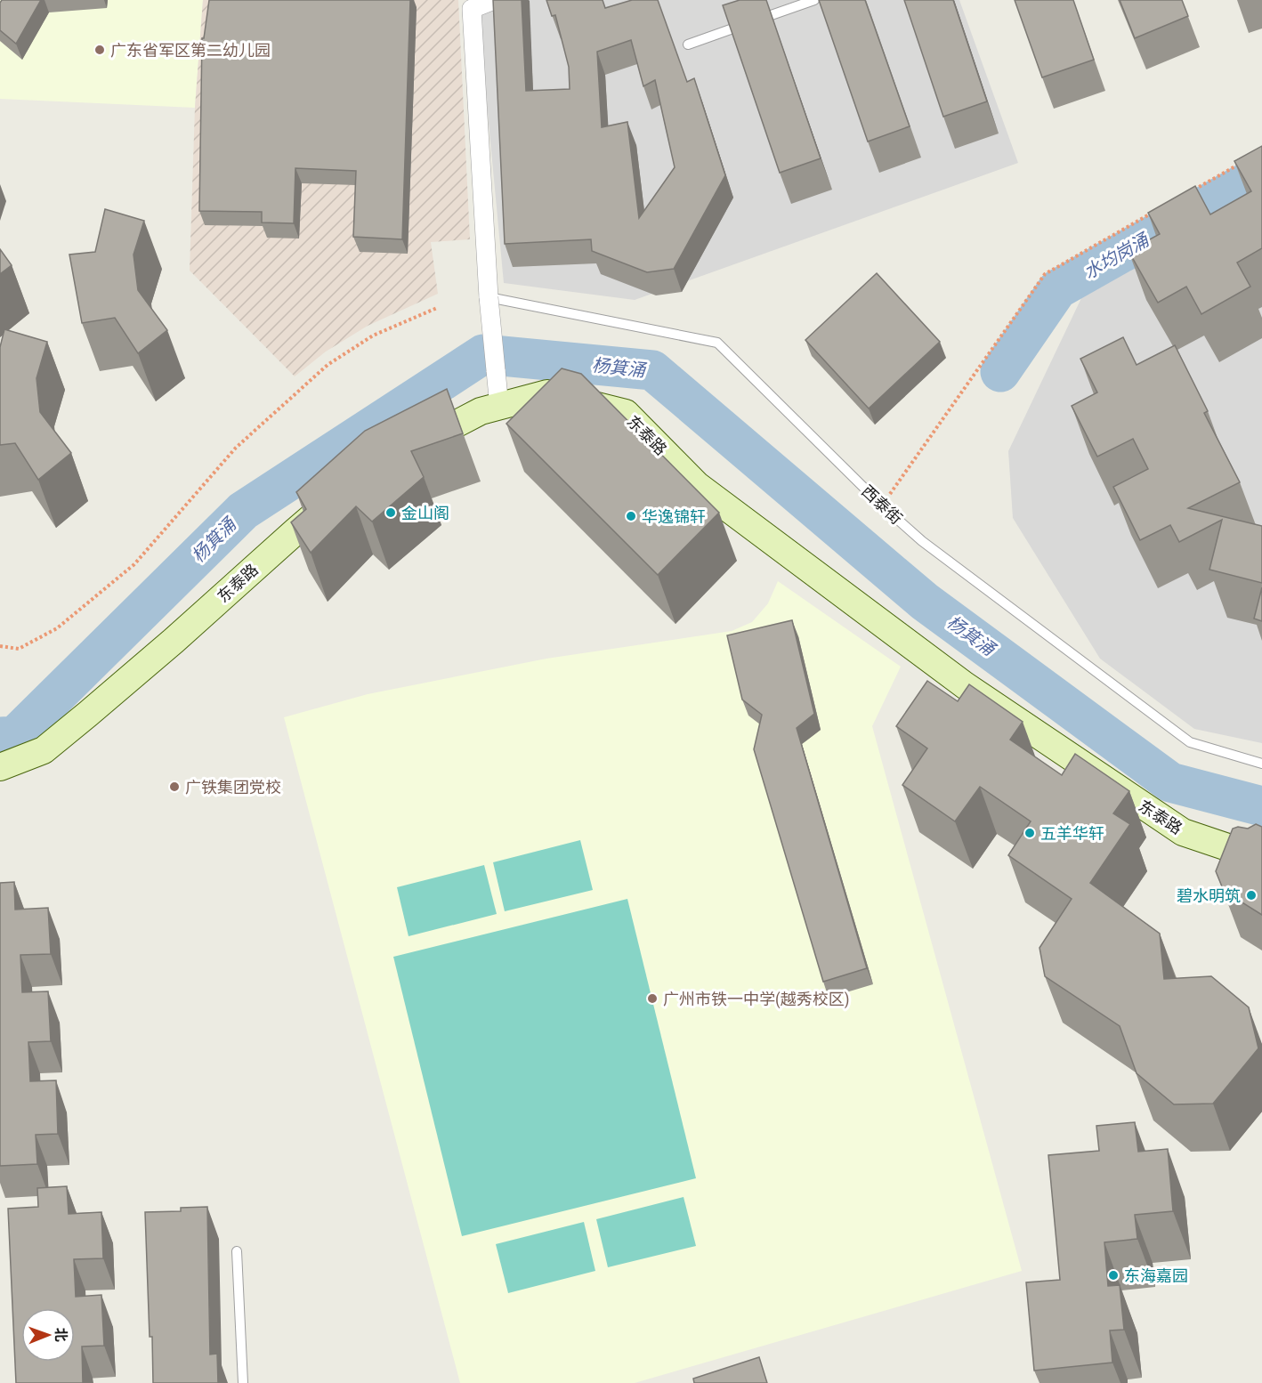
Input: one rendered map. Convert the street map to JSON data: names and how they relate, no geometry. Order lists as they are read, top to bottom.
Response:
{
  "streets": {
    "street": ["东泰路"],
    "lane": ["西泰街"]
  },
  "water": ["水均岗涌", "杨箕涌"],
  "places": [
    "广东省军区第二幼儿园",
    "金山阁",
    "华逸锦轩",
    "广铁集团党校",
    "五羊华轩",
    "碧水明筑",
    "广州市铁一中学(越秀校区)",
    "东海嘉园"
  ],
  "north": "right"
}
